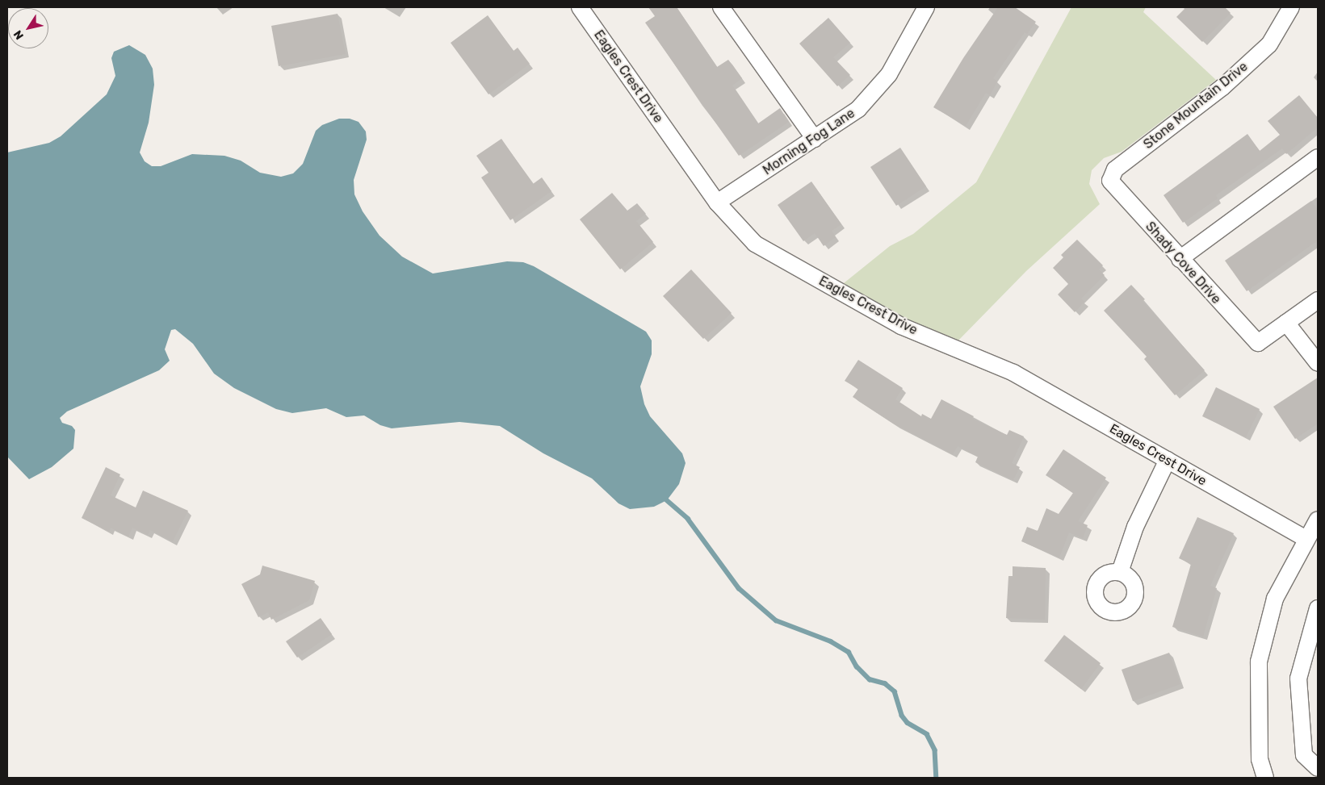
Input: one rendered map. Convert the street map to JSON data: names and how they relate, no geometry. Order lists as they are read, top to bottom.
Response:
{
  "streets": {
    "street": [
      "Eagles Crest Drive",
      "Stone Mountain Drive",
      "Morning Fog Lane",
      "Shady Cove Drive"
    ]
  },
  "crossings": [
    ["Eagles Crest Drive", "Morning Fog Lane"],
    ["Stone Mountain Drive", "Shady Cove Drive"]
  ],
  "north": "bottom left"
}
